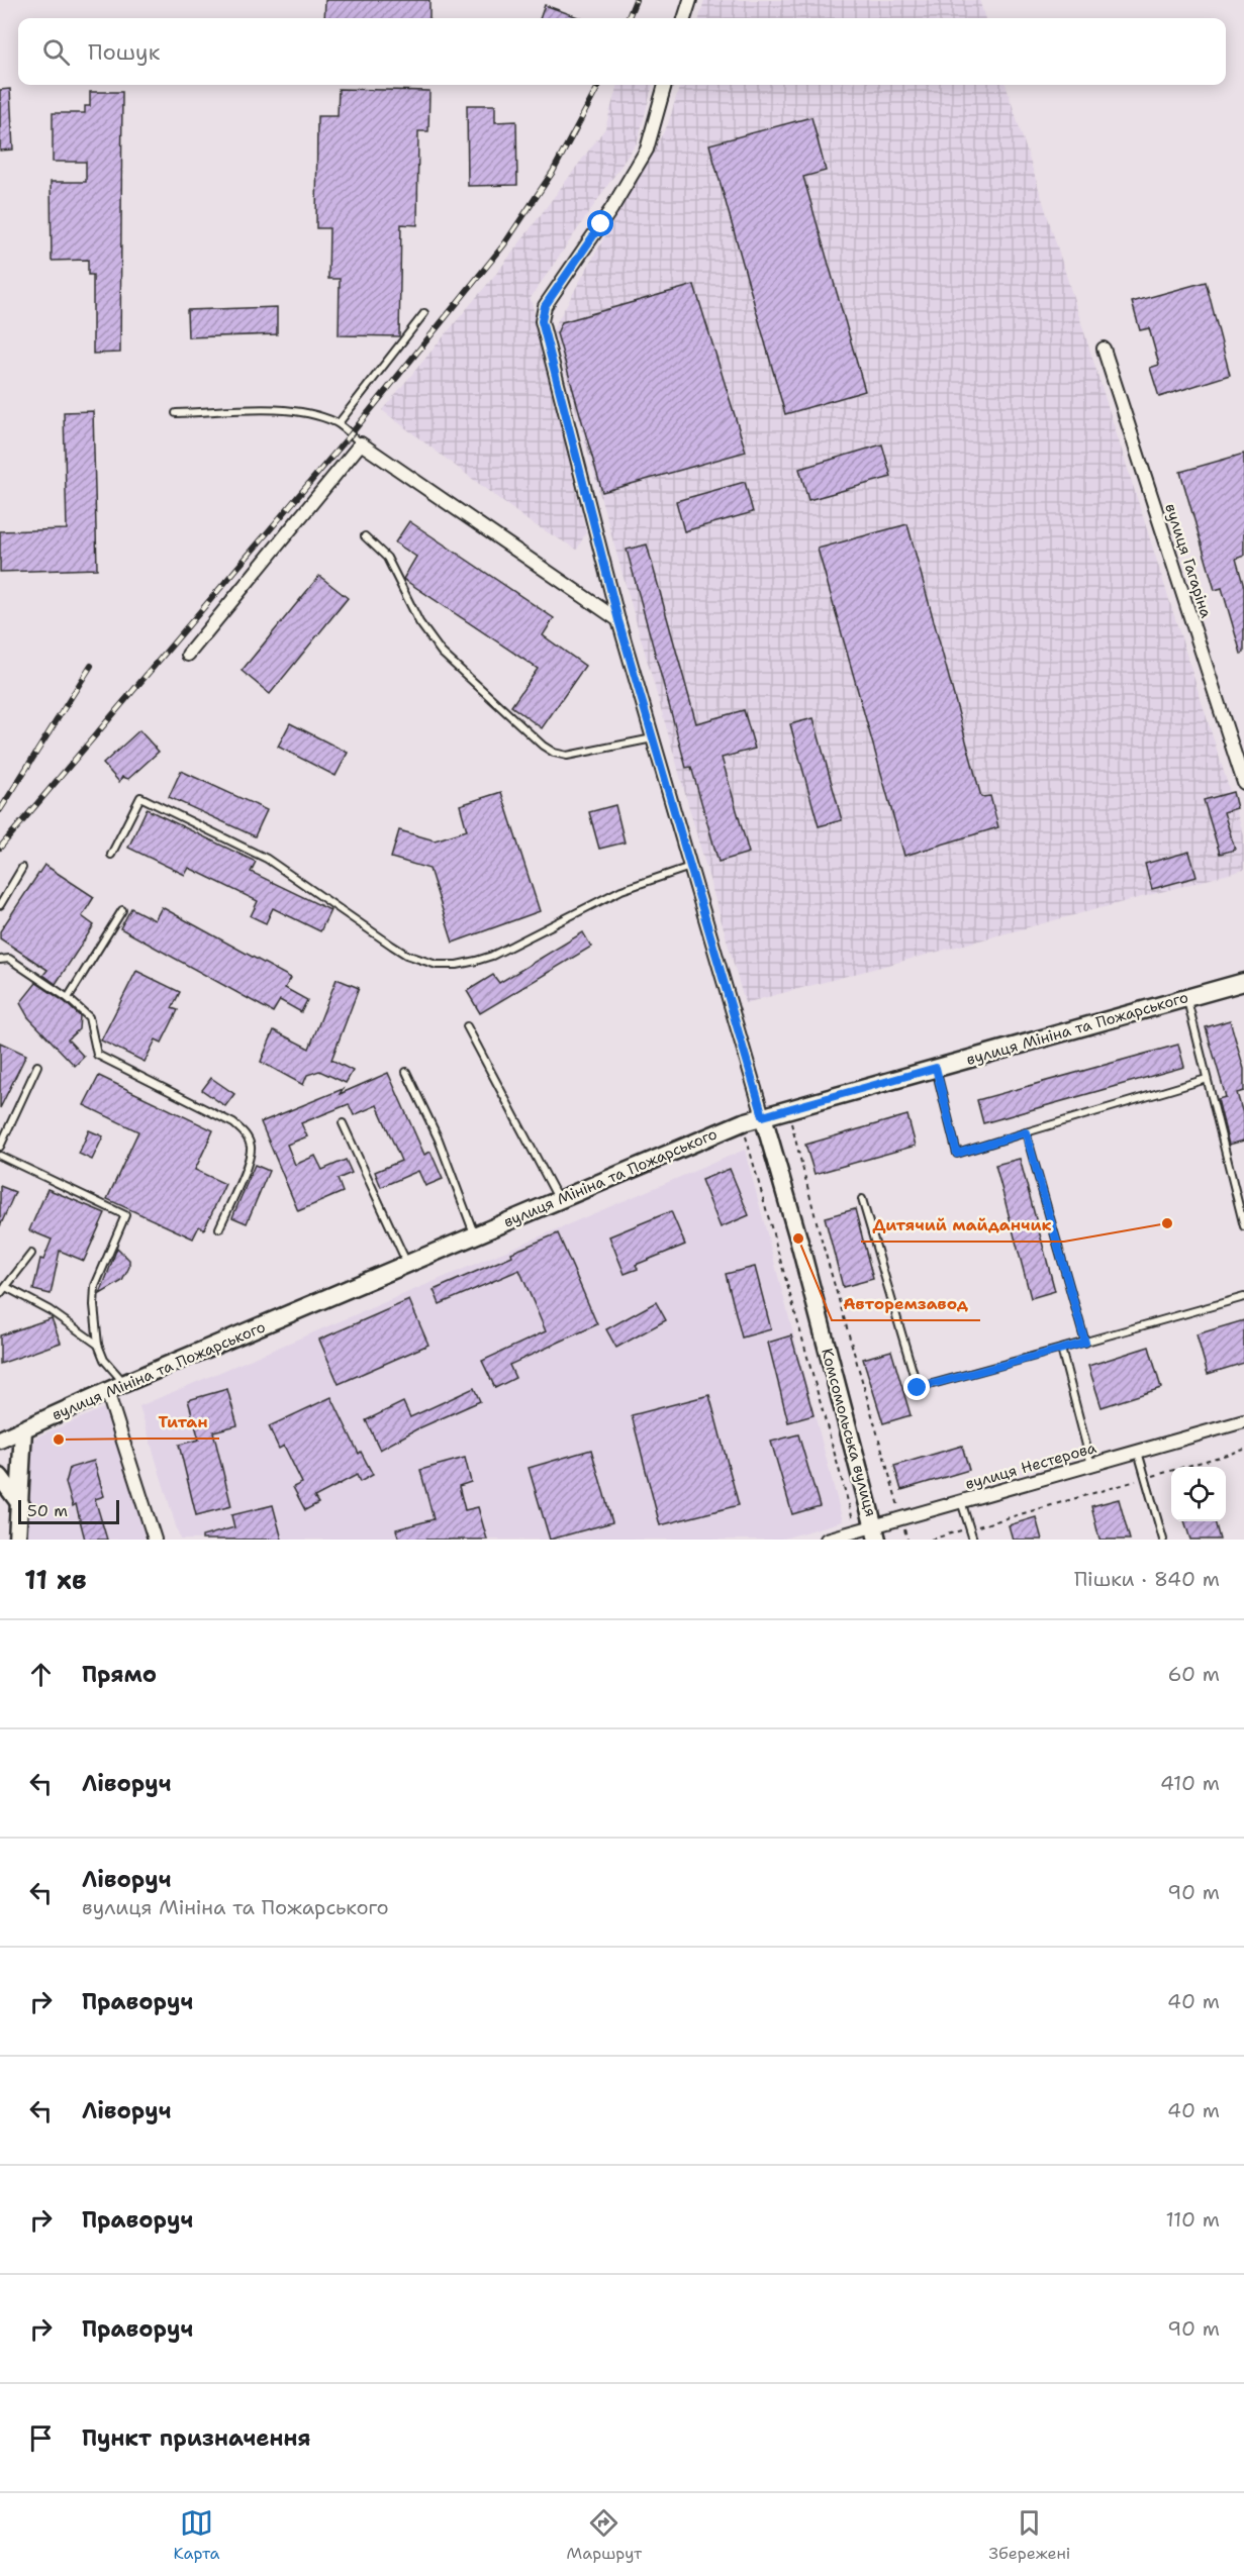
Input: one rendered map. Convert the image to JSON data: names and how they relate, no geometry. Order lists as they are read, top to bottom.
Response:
{
  "streets": {
    "street": [
      "вулиця Гагаріна",
      "вулиця Мініна та Пожарського",
      "Комсомольська вулиця",
      "вулиця Нестерова"
    ]
  },
  "crossings": [
    ["вулиця Мініна та Пожарського", "Комсомольська вулиця"],
    ["Комсомольська вулиця", "вулиця Нестерова"]
  ],
  "places": ["Дитячий майданчик", "Авторемзавод", "Титан"],
  "scale_bar": "50 m",
  "page": {
    "search": "Пошук",
    "scale": "50 m",
    "heading": ["11 хв", "Пішки · 840 m"],
    "list": [
      ["Прямо", "60 m"],
      ["Ліворуч", "410 m"],
      ["Ліворуч", "вулиця Мініна та Пожарського", "90 m"],
      ["Праворуч", "40 m"],
      ["Ліворуч", "40 m"],
      ["Праворуч", "110 m"],
      ["Праворуч", "90 m"],
      "Пункт призначення"
    ],
    "nav": ["Карта", "Маршрут", "Збережені"]
  }
}
